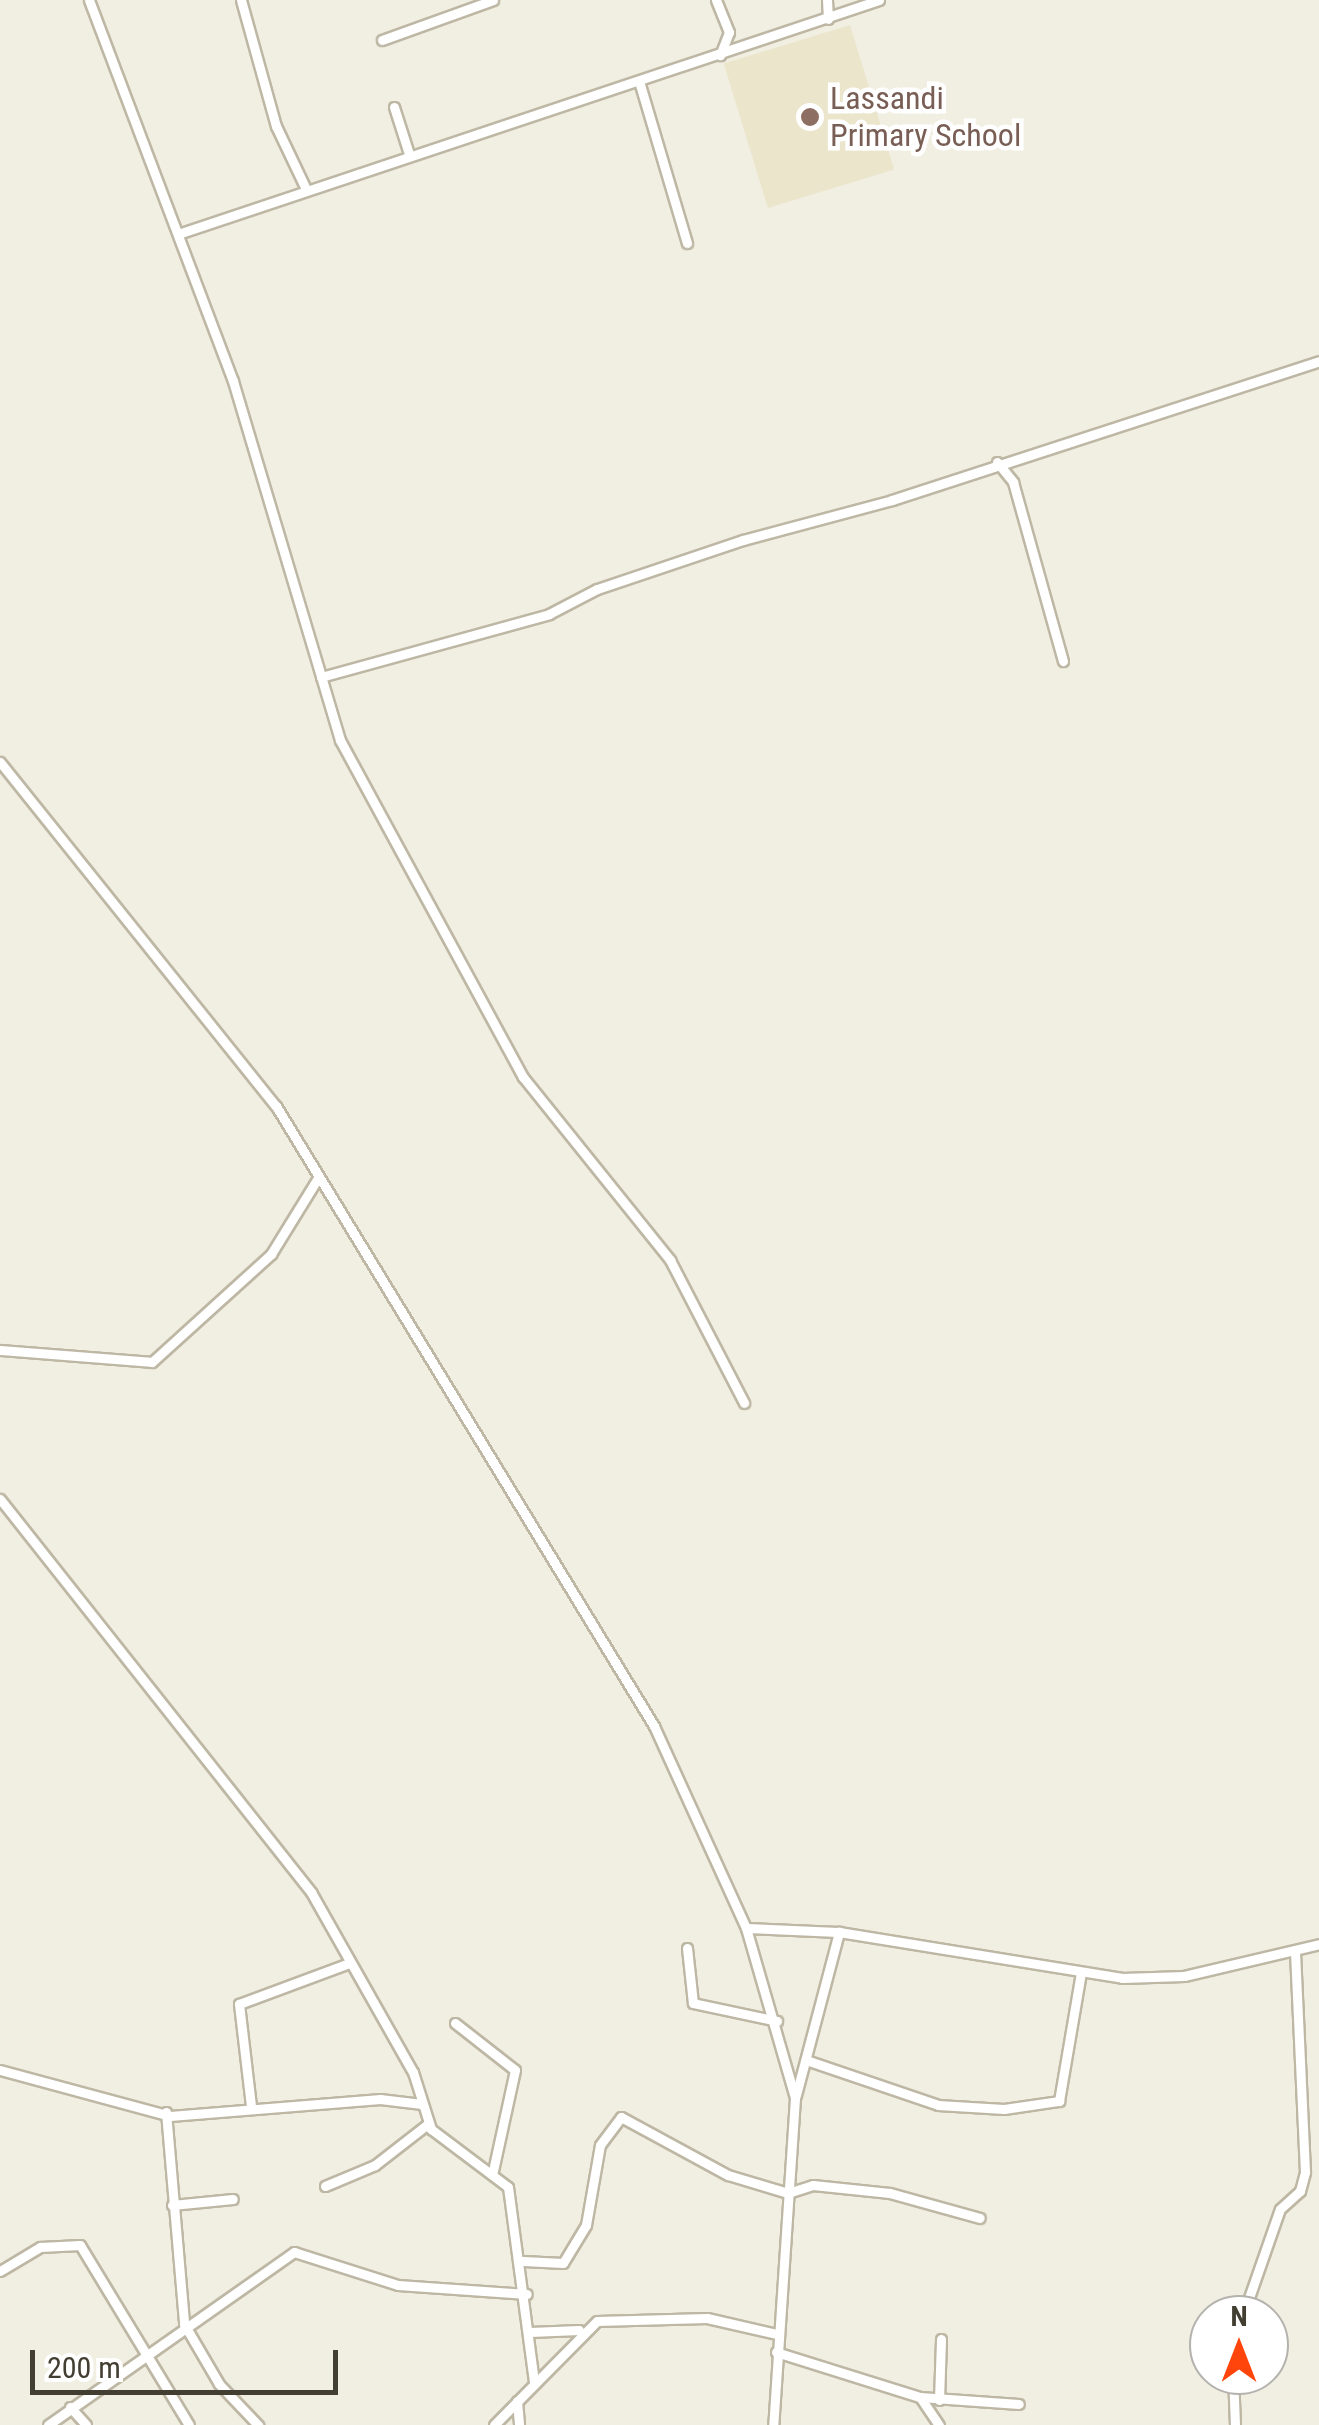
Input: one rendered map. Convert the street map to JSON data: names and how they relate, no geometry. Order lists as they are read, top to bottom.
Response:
{
  "places": ["Lassandi Primary School"],
  "scale_bar": "200 m",
  "north": "top"
}
